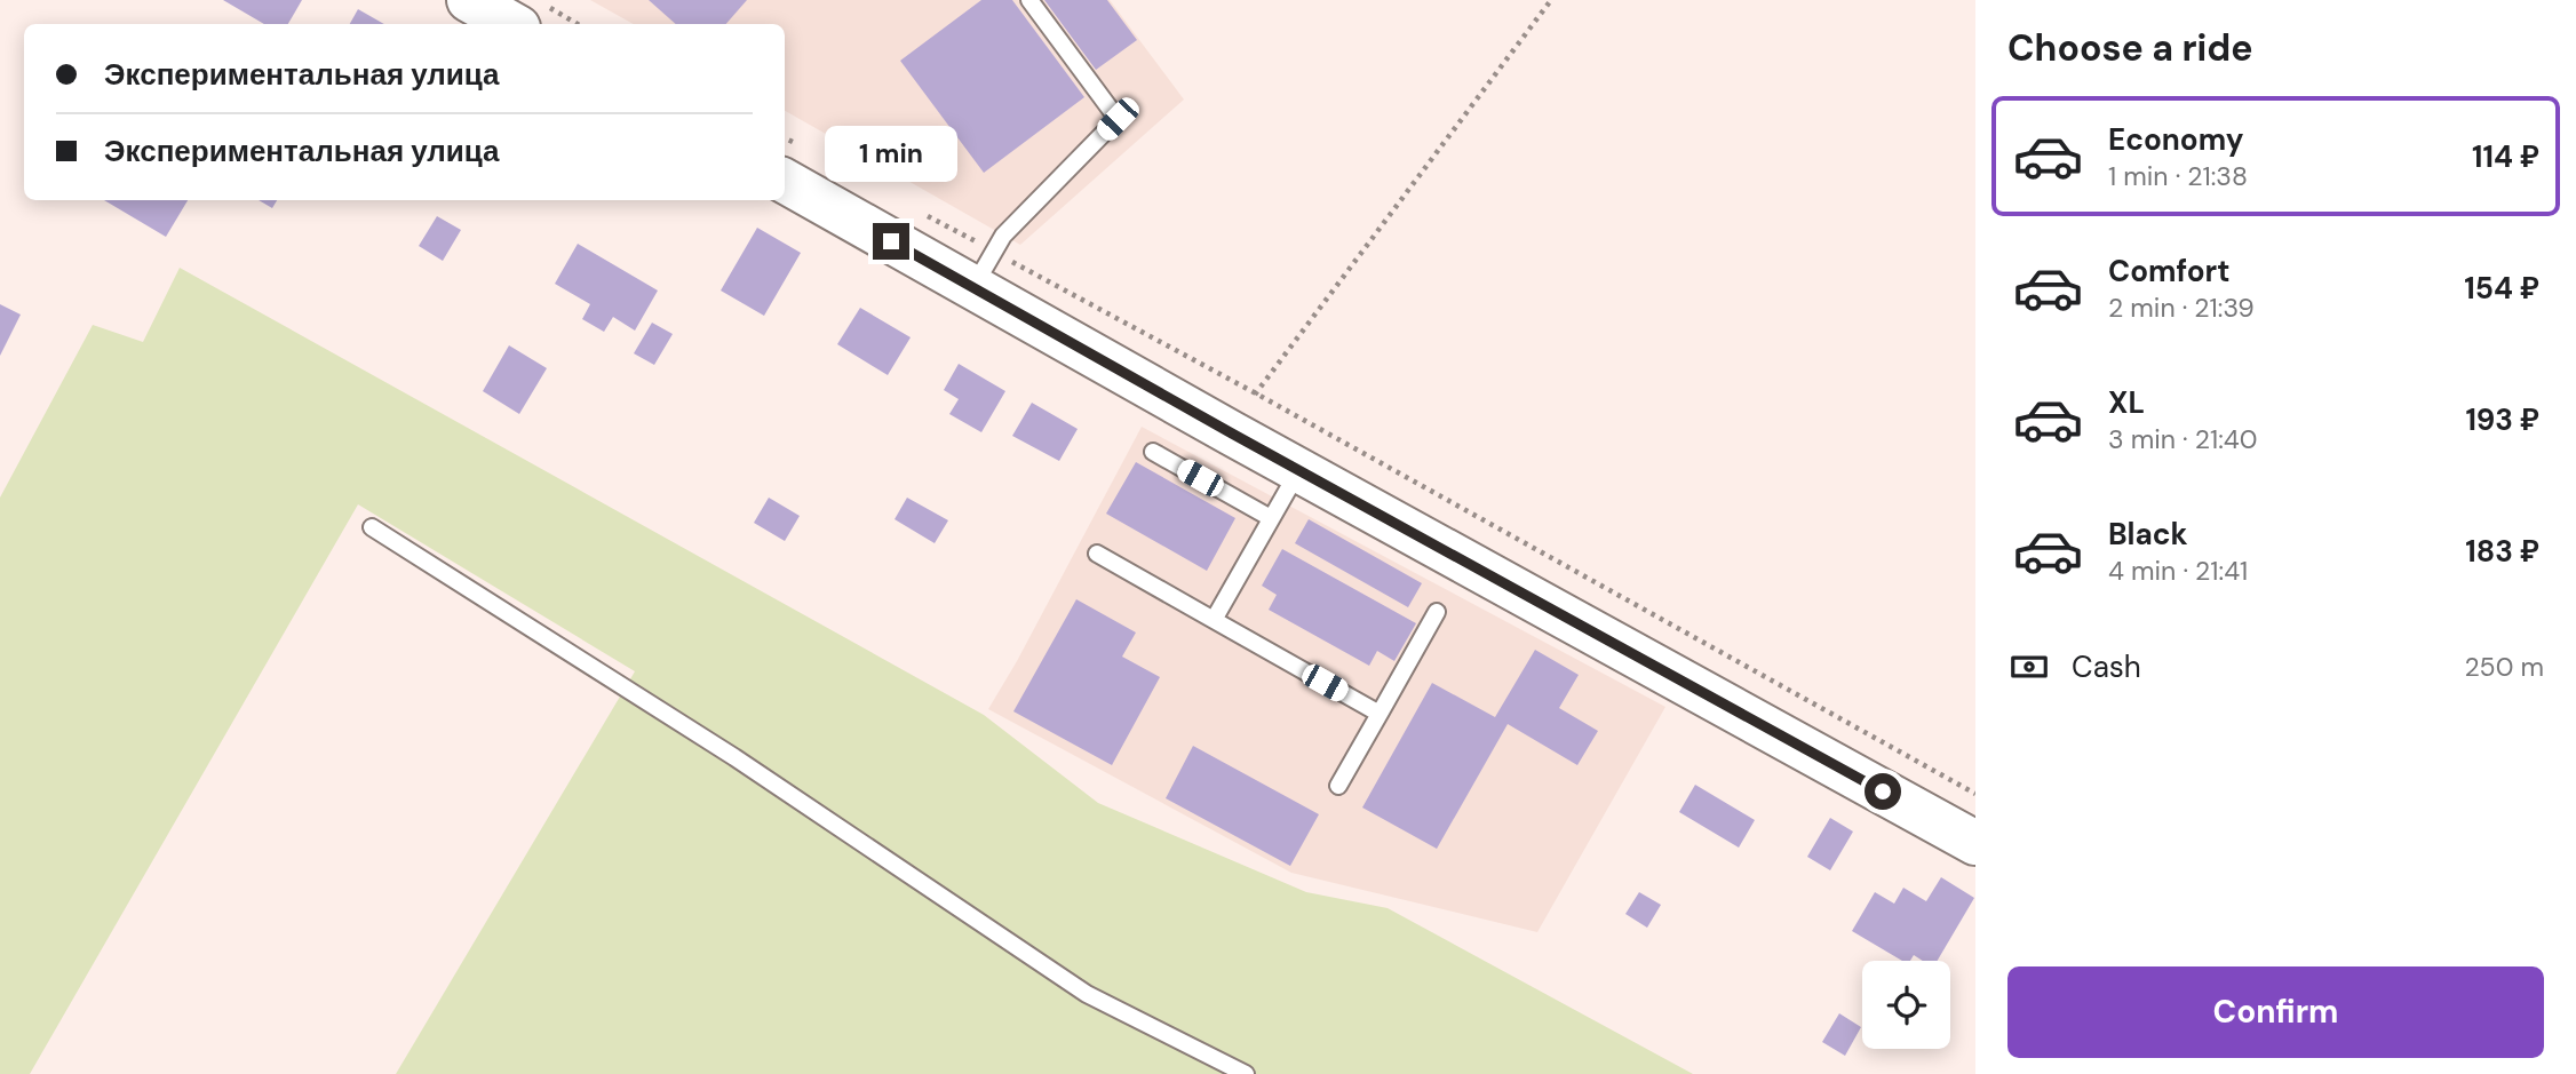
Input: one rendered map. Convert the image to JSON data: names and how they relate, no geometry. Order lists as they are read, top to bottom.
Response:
{
  "page": {
    "heading": "Choose a ride",
    "banner": ["Экспериментальная улица", "Экспериментальная улица"],
    "list": [
      {
        "name": "Economy",
        "note": "1 min · 21:38",
        "value": "114 ₽"
      },
      {
        "name": "Comfort",
        "note": "2 min · 21:39",
        "value": "154 ₽"
      },
      {
        "name": "XL",
        "note": "3 min · 21:40",
        "value": "193 ₽"
      },
      {
        "name": "Black",
        "note": "4 min · 21:41",
        "value": "183 ₽"
      }
    ],
    "bubble": "1 min",
    "pay": ["Cash", "250 m"],
    "buttons": "Confirm"
  }
}
